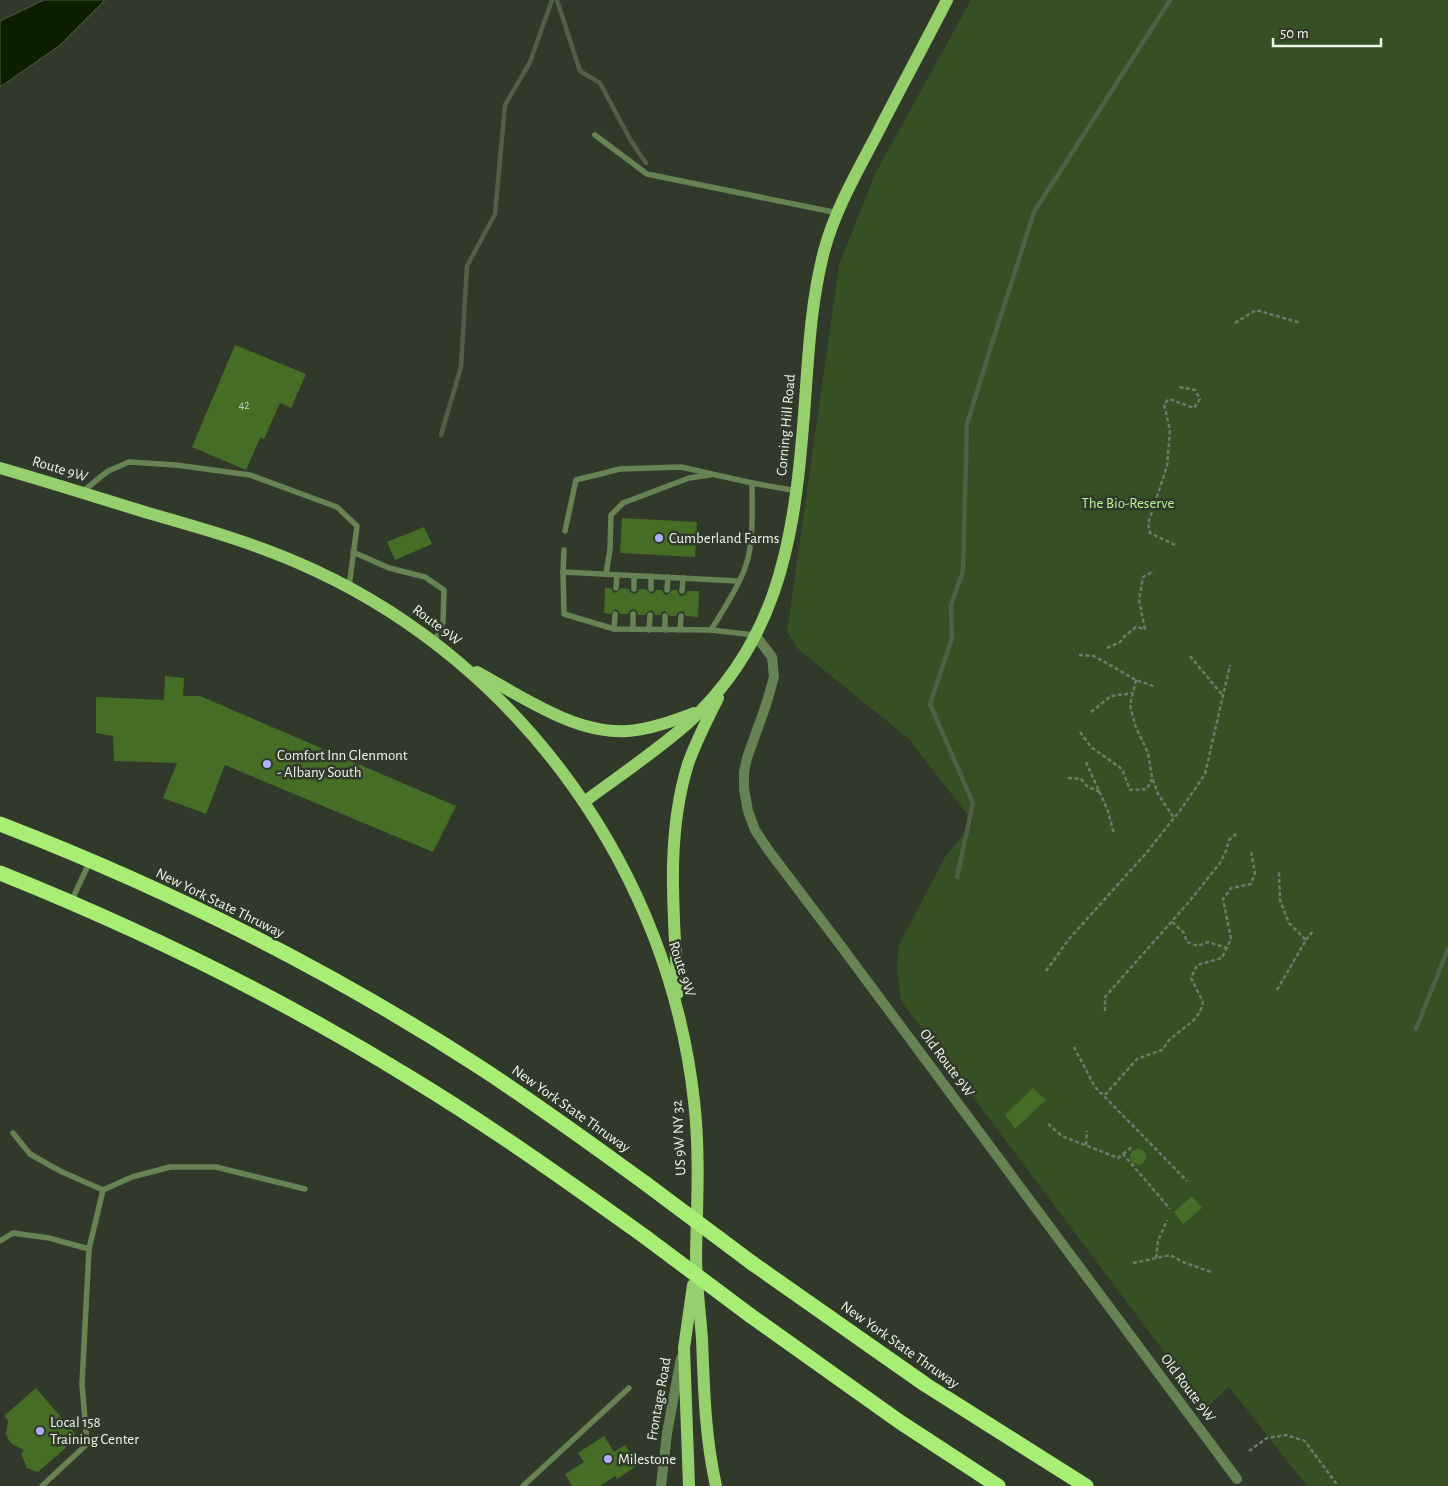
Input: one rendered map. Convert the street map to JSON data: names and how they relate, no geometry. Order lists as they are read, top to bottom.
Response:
{
  "streets": {
    "highway": ["New York State Thruway"],
    "main road": ["Corning Hill Road", "Route 9W", "US 9W NY 32"],
    "street": ["Old Route 9W", "Frontage Road"]
  },
  "crossings": [
    ["Corning Hill Road", "Route 9W"],
    ["Corning Hill Road", "Old Route 9W"],
    ["Route 9W", "US 9W NY 32"]
  ],
  "parks": ["The Bio-Reserve"],
  "places": [
    "Cumberland Farms",
    "Comfort Inn Glenmont - Albany South",
    "Local 158 Training Center",
    "Milestone"
  ],
  "house_numbers": ["42"],
  "scale_bar": "50 m"
}
